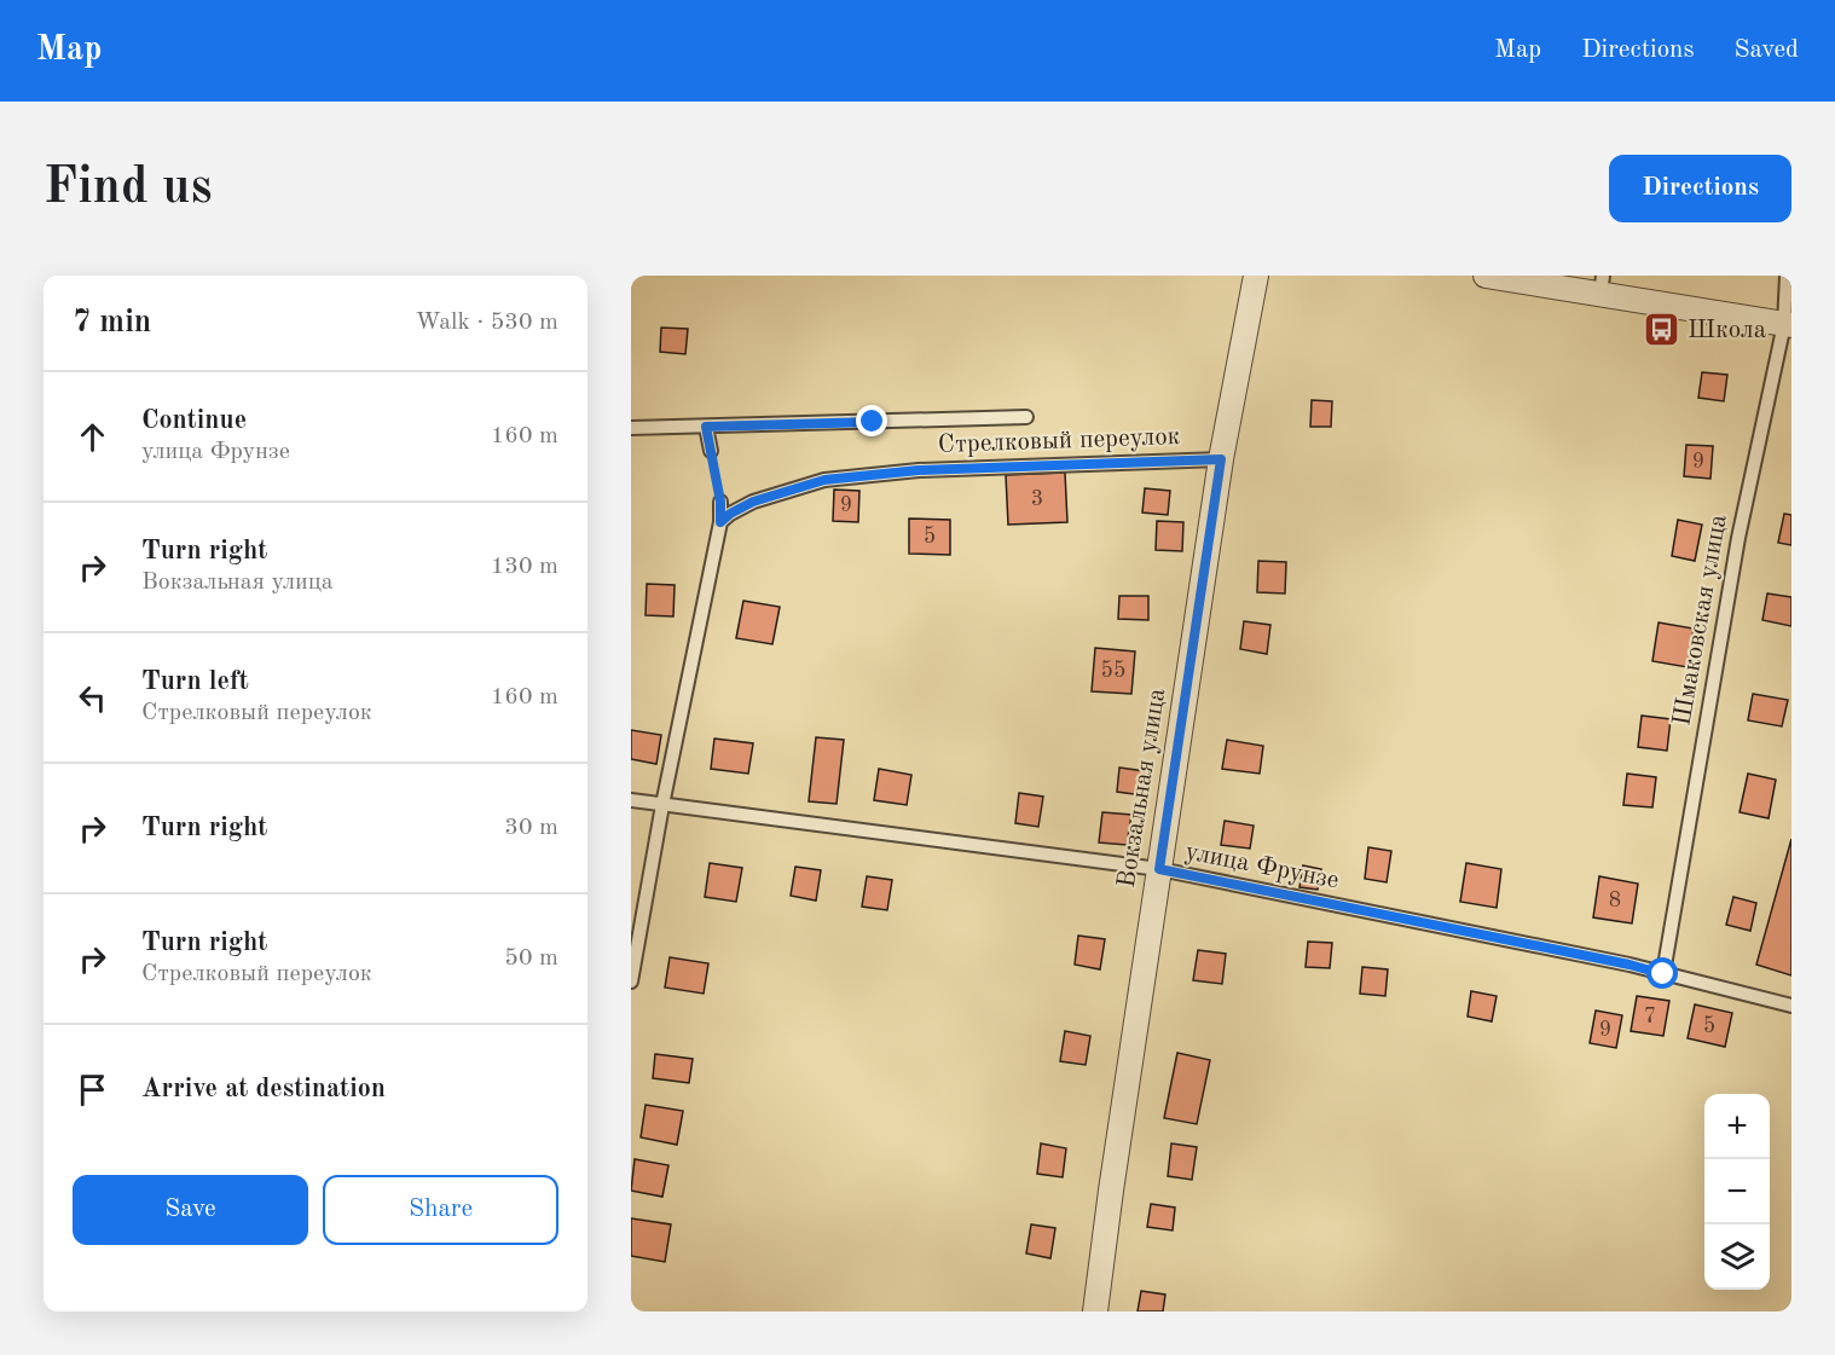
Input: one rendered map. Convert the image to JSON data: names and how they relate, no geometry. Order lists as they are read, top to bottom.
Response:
{
  "streets": {
    "street": ["Вокзальная улица"],
    "lane": ["Стрелковый переулок", "Шмаковская улица", "улица Фрунзе"]
  },
  "crossings": [
    ["Стрелковый переулок", "Вокзальная улица"],
    ["Шмаковская улица", "улица Фрунзе"],
    ["Вокзальная улица", "улица Фрунзе"]
  ],
  "places": {
    "bus stop": ["Школа"]
  },
  "house_numbers": [
    "9",
    "3",
    "9",
    "5",
    "55",
    "8",
    "7",
    "5",
    "9"
  ],
  "page": {
    "header": "Map",
    "nav": ["Map", "Directions", "Saved"],
    "buttons": [
      "Directions",
      ["Save", "Share"]
    ],
    "title": "Find us",
    "heading": ["7 min", "Walk · 530 m"],
    "list": [
      ["Continue", "улица Фрунзе", "160 m"],
      ["Turn right", "Вокзальная улица", "130 m"],
      ["Turn left", "Стрелковый переулок", "160 m"],
      ["Turn right", "30 m"],
      ["Turn right", "Стрелковый переулок", "50 m"],
      "Arrive at destination"
    ],
    "map_buttons": ["+", "−"]
  }
}
